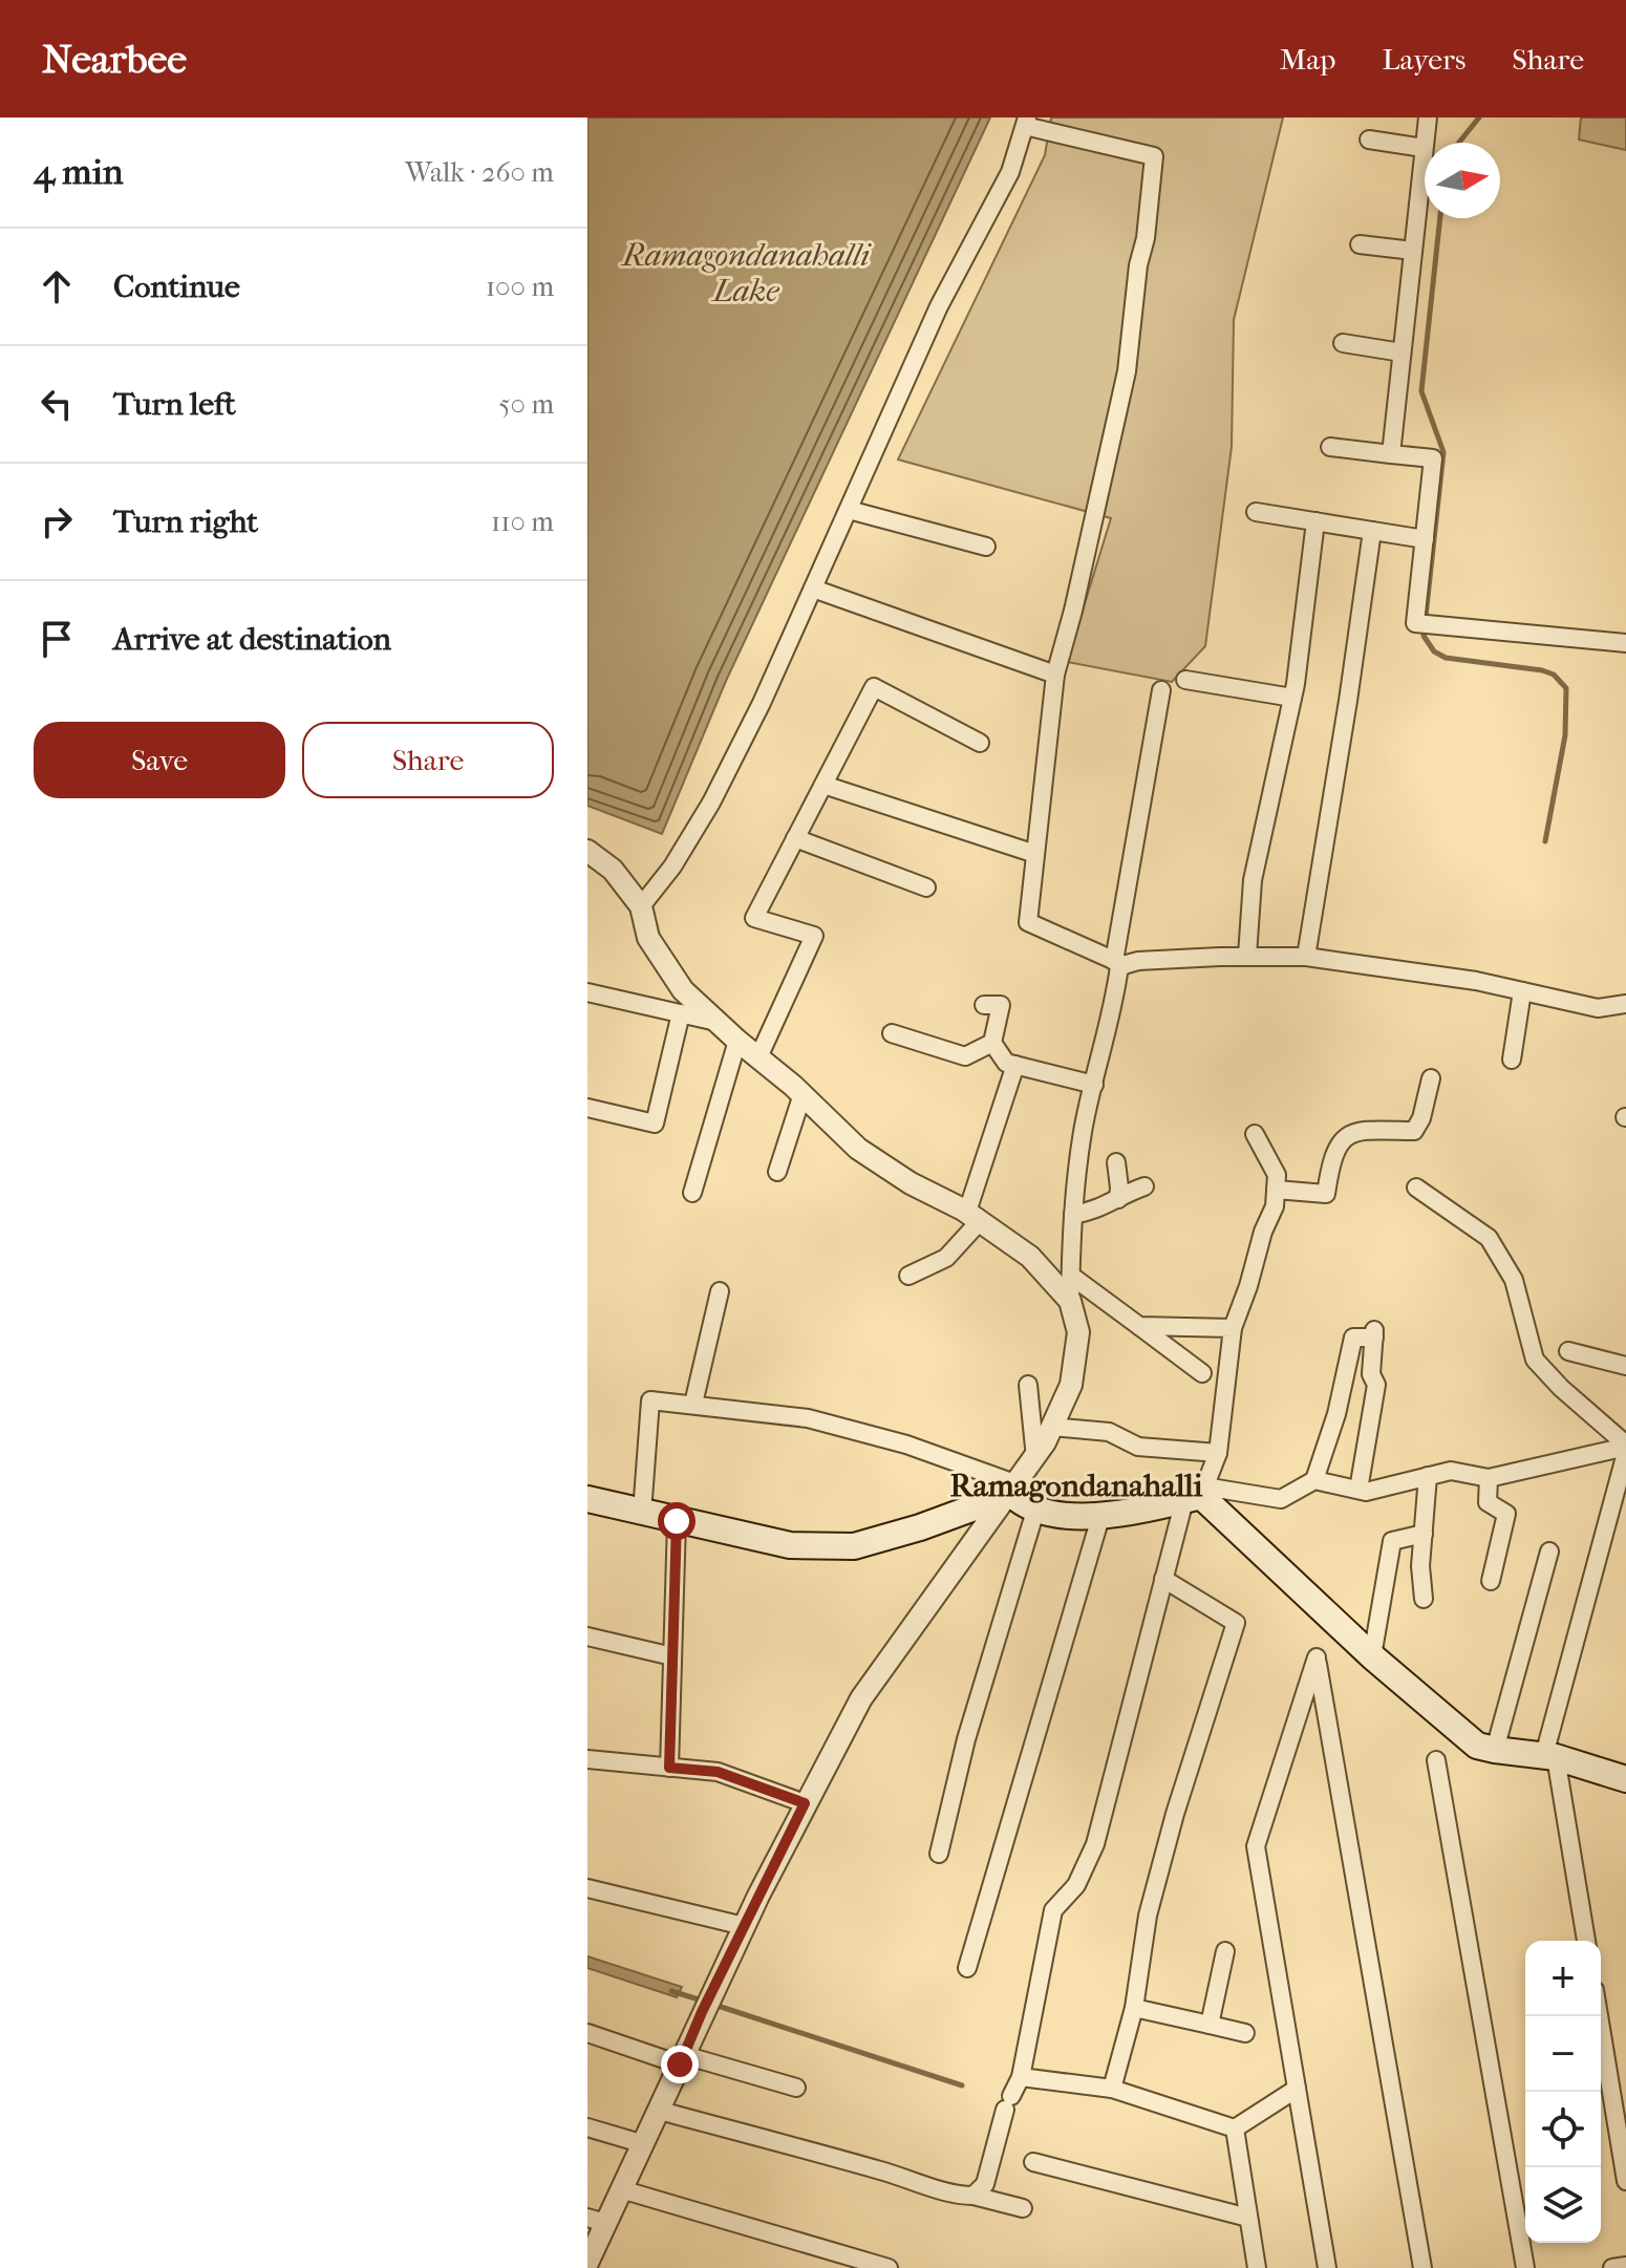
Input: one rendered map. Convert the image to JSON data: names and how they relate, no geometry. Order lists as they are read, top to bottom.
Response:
{
  "districts": ["Ramagondanahalli"],
  "water": ["Ramagondanahalli Lake"],
  "north": "right",
  "page": {
    "header": "Nearbee",
    "nav": ["Map", "Layers", "Share"],
    "heading": ["4 min", "Walk · 260 m"],
    "list": [
      ["Continue", "100 m"],
      ["Turn left", "50 m"],
      ["Turn right", "110 m"],
      "Arrive at destination"
    ],
    "buttons": ["Save", "Share"],
    "map_buttons": ["+", "−"]
  }
}
